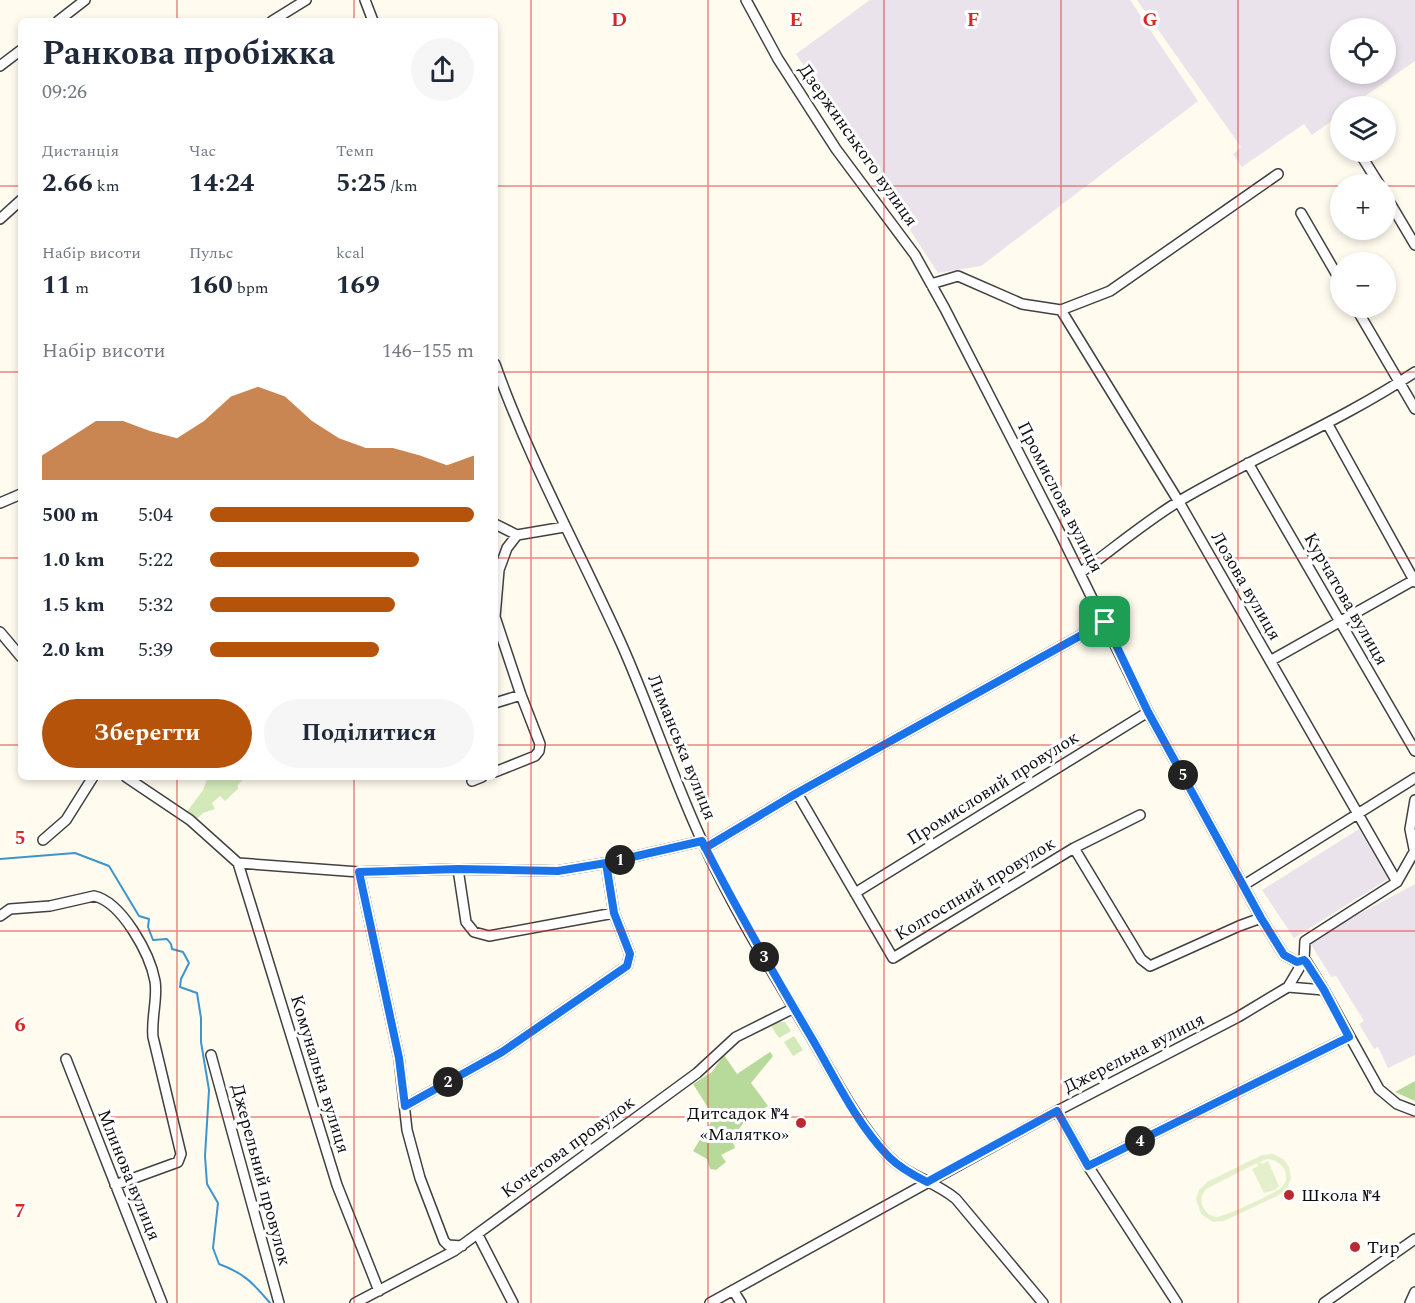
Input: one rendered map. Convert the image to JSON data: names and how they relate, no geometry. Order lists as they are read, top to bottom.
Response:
{
  "streets": {
    "street": [
      "Дзержинського вулиця",
      "Промислова вулиця",
      "Лозова вулиця",
      "Курчатова вулиця",
      "Лиманська вулиця",
      "Промисловий провулок",
      "Колгоспний провулок",
      "Джерельна вулиця",
      "Комунальна вулиця",
      "Кочетова провулок",
      "Млинова вулиця",
      "Джерельний провулок"
    ]
  },
  "crossings": [
    ["Дзержинського вулиця", "Промислова вулиця"],
    ["Промислова вулиця", "Промисловий провулок"],
    ["Промислова вулиця", "Колгоспний провулок"],
    ["Лиманська вулиця", "Джерельна вулиця"],
    ["Лиманська вулиця", "Кочетова провулок"],
    ["Промисловий провулок", "Колгоспний провулок"],
    ["Комунальна вулиця", "Кочетова провулок"]
  ],
  "places": ["Дитсадок №4 «Малятко»", "Школа №4", "Тир"],
  "page": {
    "map_buttons": ["+", "−"],
    "heading": ["Ранкова пробіжка", "09:26"],
    "stats": [
      ["Дистанція", "2.66 km"],
      ["Час", "14:24"],
      ["Темп", "5:25 /km"],
      ["Набір висоти", "11 m"],
      ["Пульс", "160 bpm"],
      ["kcal", "169"]
    ],
    "chart": ["Набір висоти", "146–155 m"],
    "list": [
      {
        "name": "500 m",
        "note": "5:04"
      },
      {
        "name": "1.0 km",
        "note": "5:22"
      },
      {
        "name": "1.5 km",
        "note": "5:32"
      },
      {
        "name": "2.0 km",
        "note": "5:39"
      }
    ],
    "buttons": ["Зберегти", "Поділитися"],
    "pins": [
      "5",
      "1",
      "3",
      "2",
      "4"
    ]
  },
  "grid": {
    "columns": [
      "D",
      "E",
      "F",
      "G"
    ],
    "rows": ["5", "6", "7"]
  }
}
